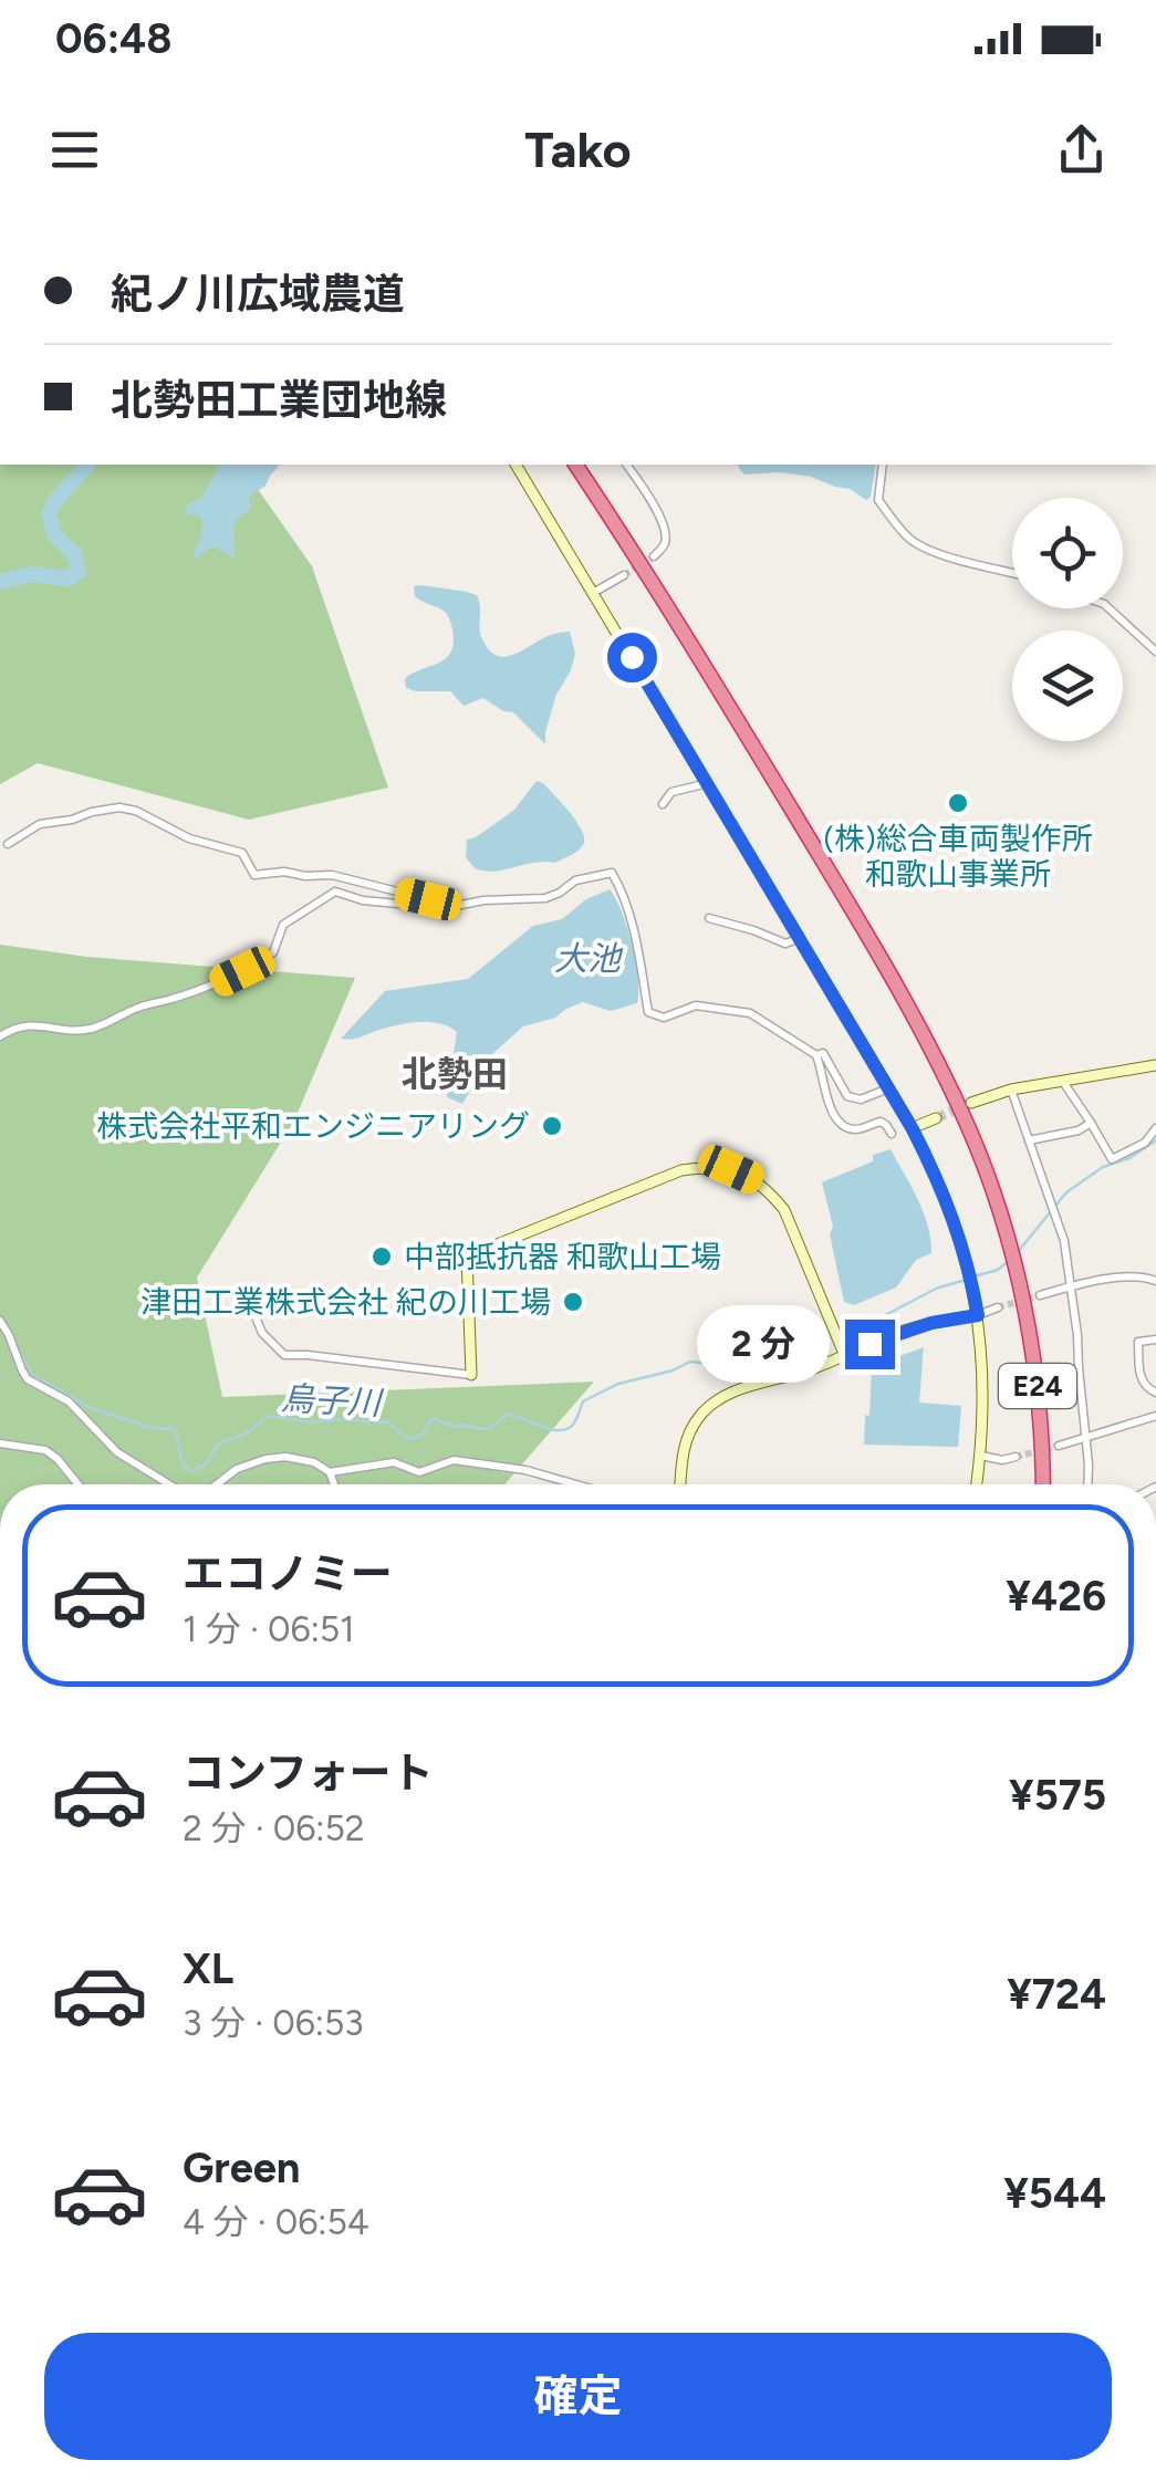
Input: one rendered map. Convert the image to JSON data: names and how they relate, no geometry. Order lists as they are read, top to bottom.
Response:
{
  "streets": {
    "highway": ["E24"]
  },
  "districts": ["北勢田"],
  "water": ["大池", "烏子川"],
  "places": [
    "(株)総合車両製作所 和歌山事業所",
    "株式会社平和エンジニアリング",
    "中部抵抗器 和歌山工場",
    "津田工業株式会社 紀の川工場"
  ],
  "page": {
    "status": "06:48",
    "header": "Tako",
    "banner": ["紀ノ川広域農道", "北勢田工業団地線"],
    "bubble": "2 分",
    "list": [
      {
        "name": "エコノミー",
        "note": "1 分 · 06:51",
        "value": "¥426"
      },
      {
        "name": "コンフォート",
        "note": "2 分 · 06:52",
        "value": "¥575"
      },
      {
        "name": "XL",
        "note": "3 分 · 06:53",
        "value": "¥724"
      },
      {
        "name": "Green",
        "note": "4 分 · 06:54",
        "value": "¥544"
      }
    ],
    "buttons": "確定"
  }
}
